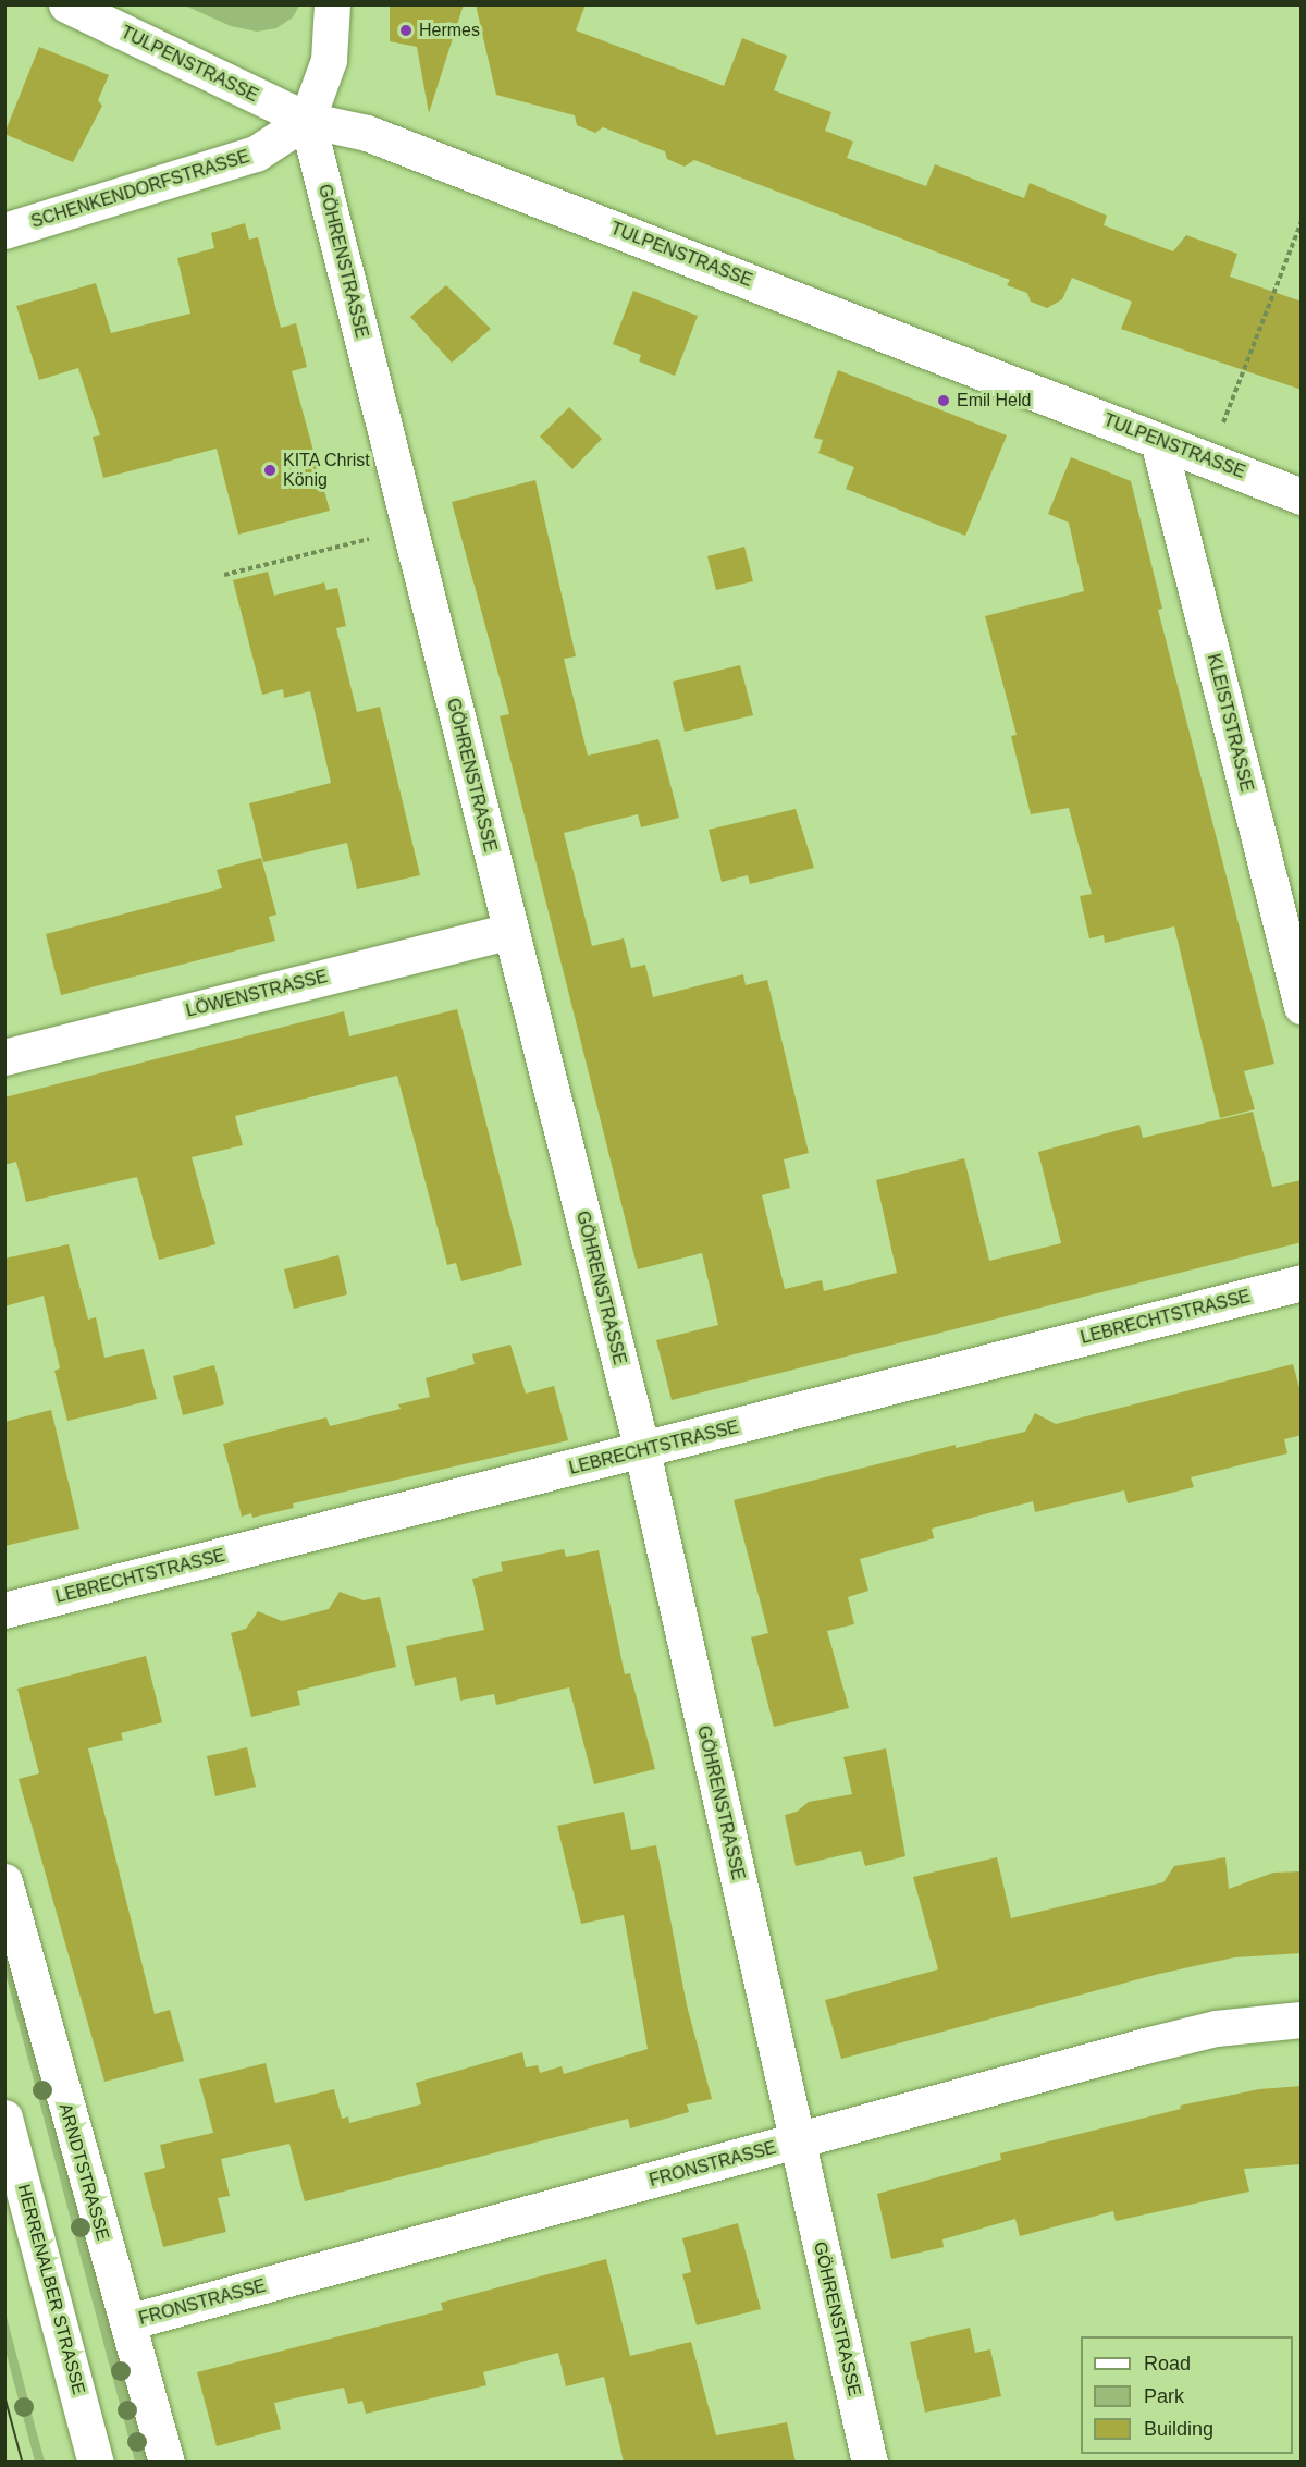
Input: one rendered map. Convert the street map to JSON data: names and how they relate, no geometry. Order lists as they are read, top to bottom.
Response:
{
  "streets": {
    "street": [
      "TULPENSTRASSE",
      "SCHENKENDORFSTRASSE",
      "GÖHRENSTRASSE",
      "KLEISTSTRASSE",
      "LÖWENSTRASSE",
      "LEBRECHTSTRASSE",
      "FRONSTRASSE",
      "ARNDTSTRASSE",
      "HERRENALBER STRASSE"
    ]
  },
  "crossings": [
    ["TULPENSTRASSE", "SCHENKENDORFSTRASSE"],
    ["TULPENSTRASSE", "GÖHRENSTRASSE"],
    ["TULPENSTRASSE", "KLEISTSTRASSE"],
    ["SCHENKENDORFSTRASSE", "GÖHRENSTRASSE"],
    ["GÖHRENSTRASSE", "LÖWENSTRASSE"],
    ["GÖHRENSTRASSE", "LEBRECHTSTRASSE"],
    ["GÖHRENSTRASSE", "FRONSTRASSE"],
    ["FRONSTRASSE", "ARNDTSTRASSE"]
  ],
  "places": ["Hermes", "Emil Held", "KITA Christ König"],
  "legend": ["Road", "Park", "Building"]
}
